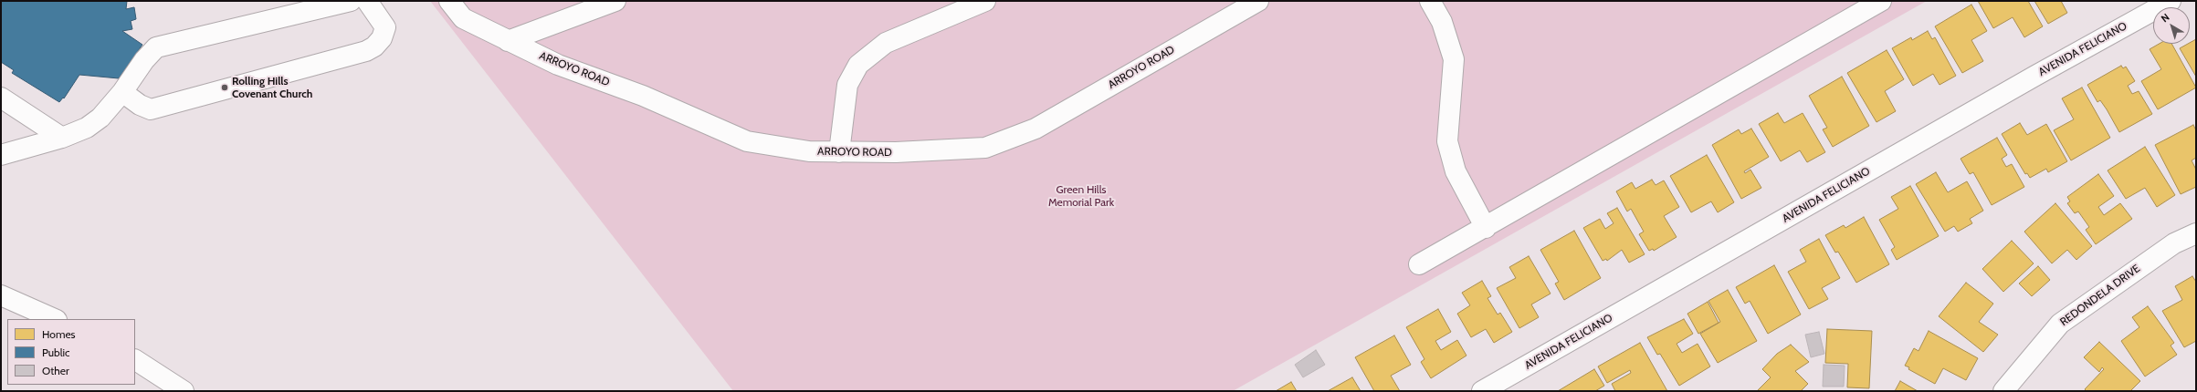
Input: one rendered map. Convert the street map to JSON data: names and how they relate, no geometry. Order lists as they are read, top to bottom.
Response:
{
  "streets": {
    "street": ["AVENIDA FELICIANO", "ARROYO ROAD", "REDONDELA DRIVE"]
  },
  "parks": ["Green Hills Memorial Park"],
  "places": ["Rolling Hills Covenant Church"],
  "legend": ["Homes", "Public", "Other"],
  "north": "top left"
}
